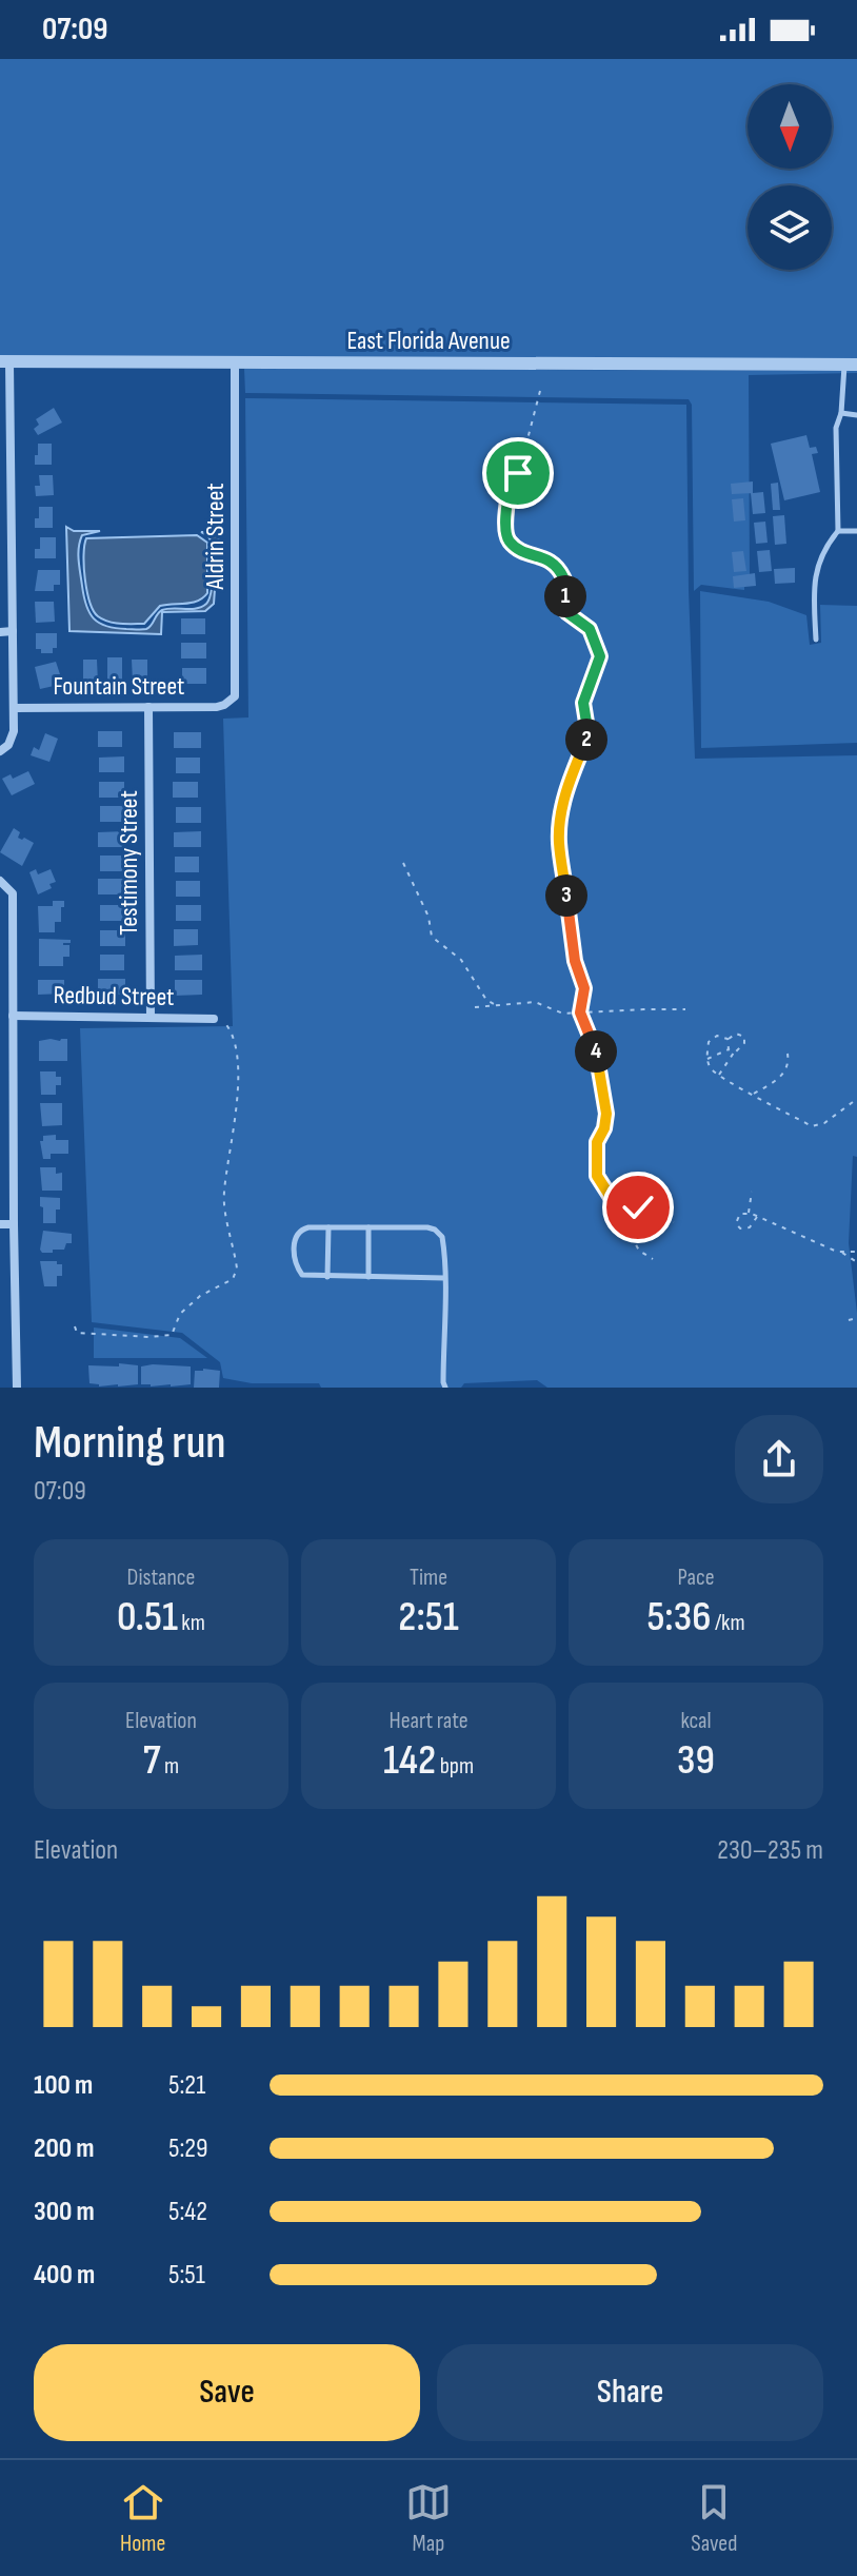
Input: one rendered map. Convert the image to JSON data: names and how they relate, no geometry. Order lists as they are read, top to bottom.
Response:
{
  "streets": {
    "street": [
      "East Florida Avenue",
      "Aldrin Street",
      "Fountain Street",
      "Testimony Street",
      "Redbud Street"
    ]
  },
  "crossings": [
    ["East Florida Avenue", "Aldrin Street"],
    ["Aldrin Street", "Fountain Street"],
    ["Fountain Street", "Testimony Street"],
    ["Testimony Street", "Redbud Street"]
  ],
  "north": "bottom",
  "page": {
    "status": "07:09",
    "pins": [
      "1",
      "2",
      "3",
      "4"
    ],
    "heading": ["Morning run", "07:09"],
    "stats": [
      ["Distance", "0.51 km"],
      ["Time", "2:51"],
      ["Pace", "5:36 /km"],
      ["Elevation", "7 m"],
      ["Heart rate", "142 bpm"],
      ["kcal", "39"]
    ],
    "chart": ["Elevation", "230–235 m"],
    "list": [
      {
        "name": "100 m",
        "note": "5:21"
      },
      {
        "name": "200 m",
        "note": "5:29"
      },
      {
        "name": "300 m",
        "note": "5:42"
      },
      {
        "name": "400 m",
        "note": "5:51"
      }
    ],
    "buttons": ["Save", "Share"],
    "tabs": ["Home", "Map", "Saved"]
  }
}
